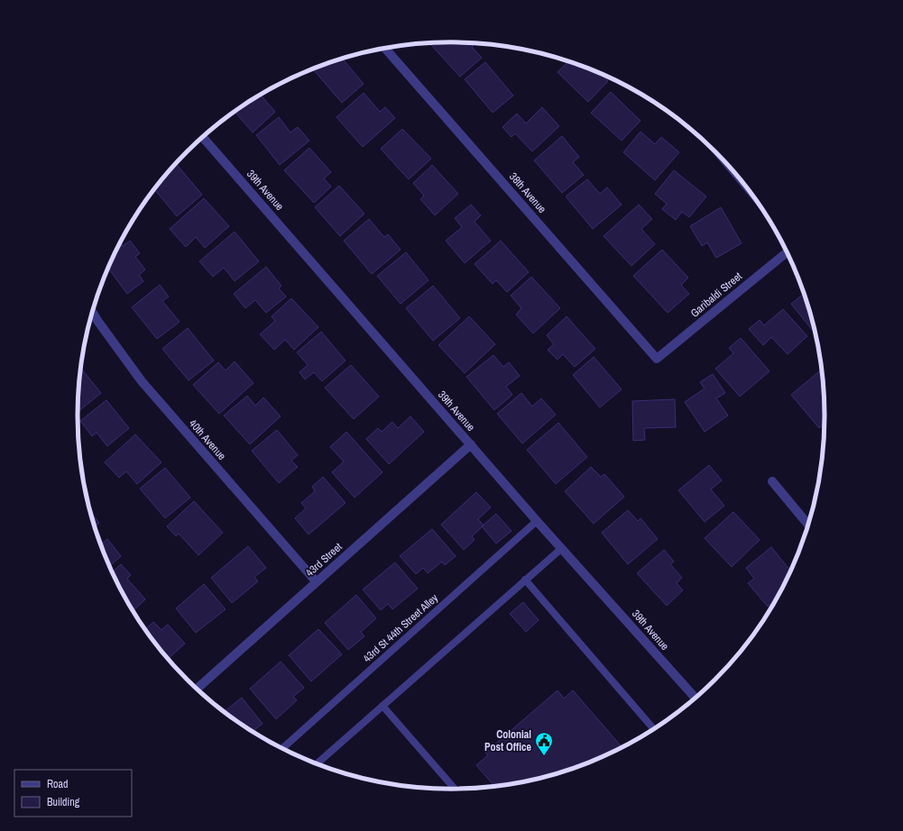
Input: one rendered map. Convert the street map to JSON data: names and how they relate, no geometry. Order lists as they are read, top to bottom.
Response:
{
  "streets": {
    "street": [
      "39th Avenue",
      "38th Avenue",
      "Garibaldi Street",
      "40th Avenue",
      "43rd Street"
    ],
    "lane": ["43rd St 44th Street Alley"]
  },
  "crossings": [
    ["39th Avenue", "43rd Street"],
    ["39th Avenue", "43rd St 44th Street Alley"],
    ["38th Avenue", "Garibaldi Street"],
    ["40th Avenue", "43rd Street"]
  ],
  "places": {
    "public building": ["Colonial Post Office"]
  },
  "legend": ["Road", "Building"]
}
